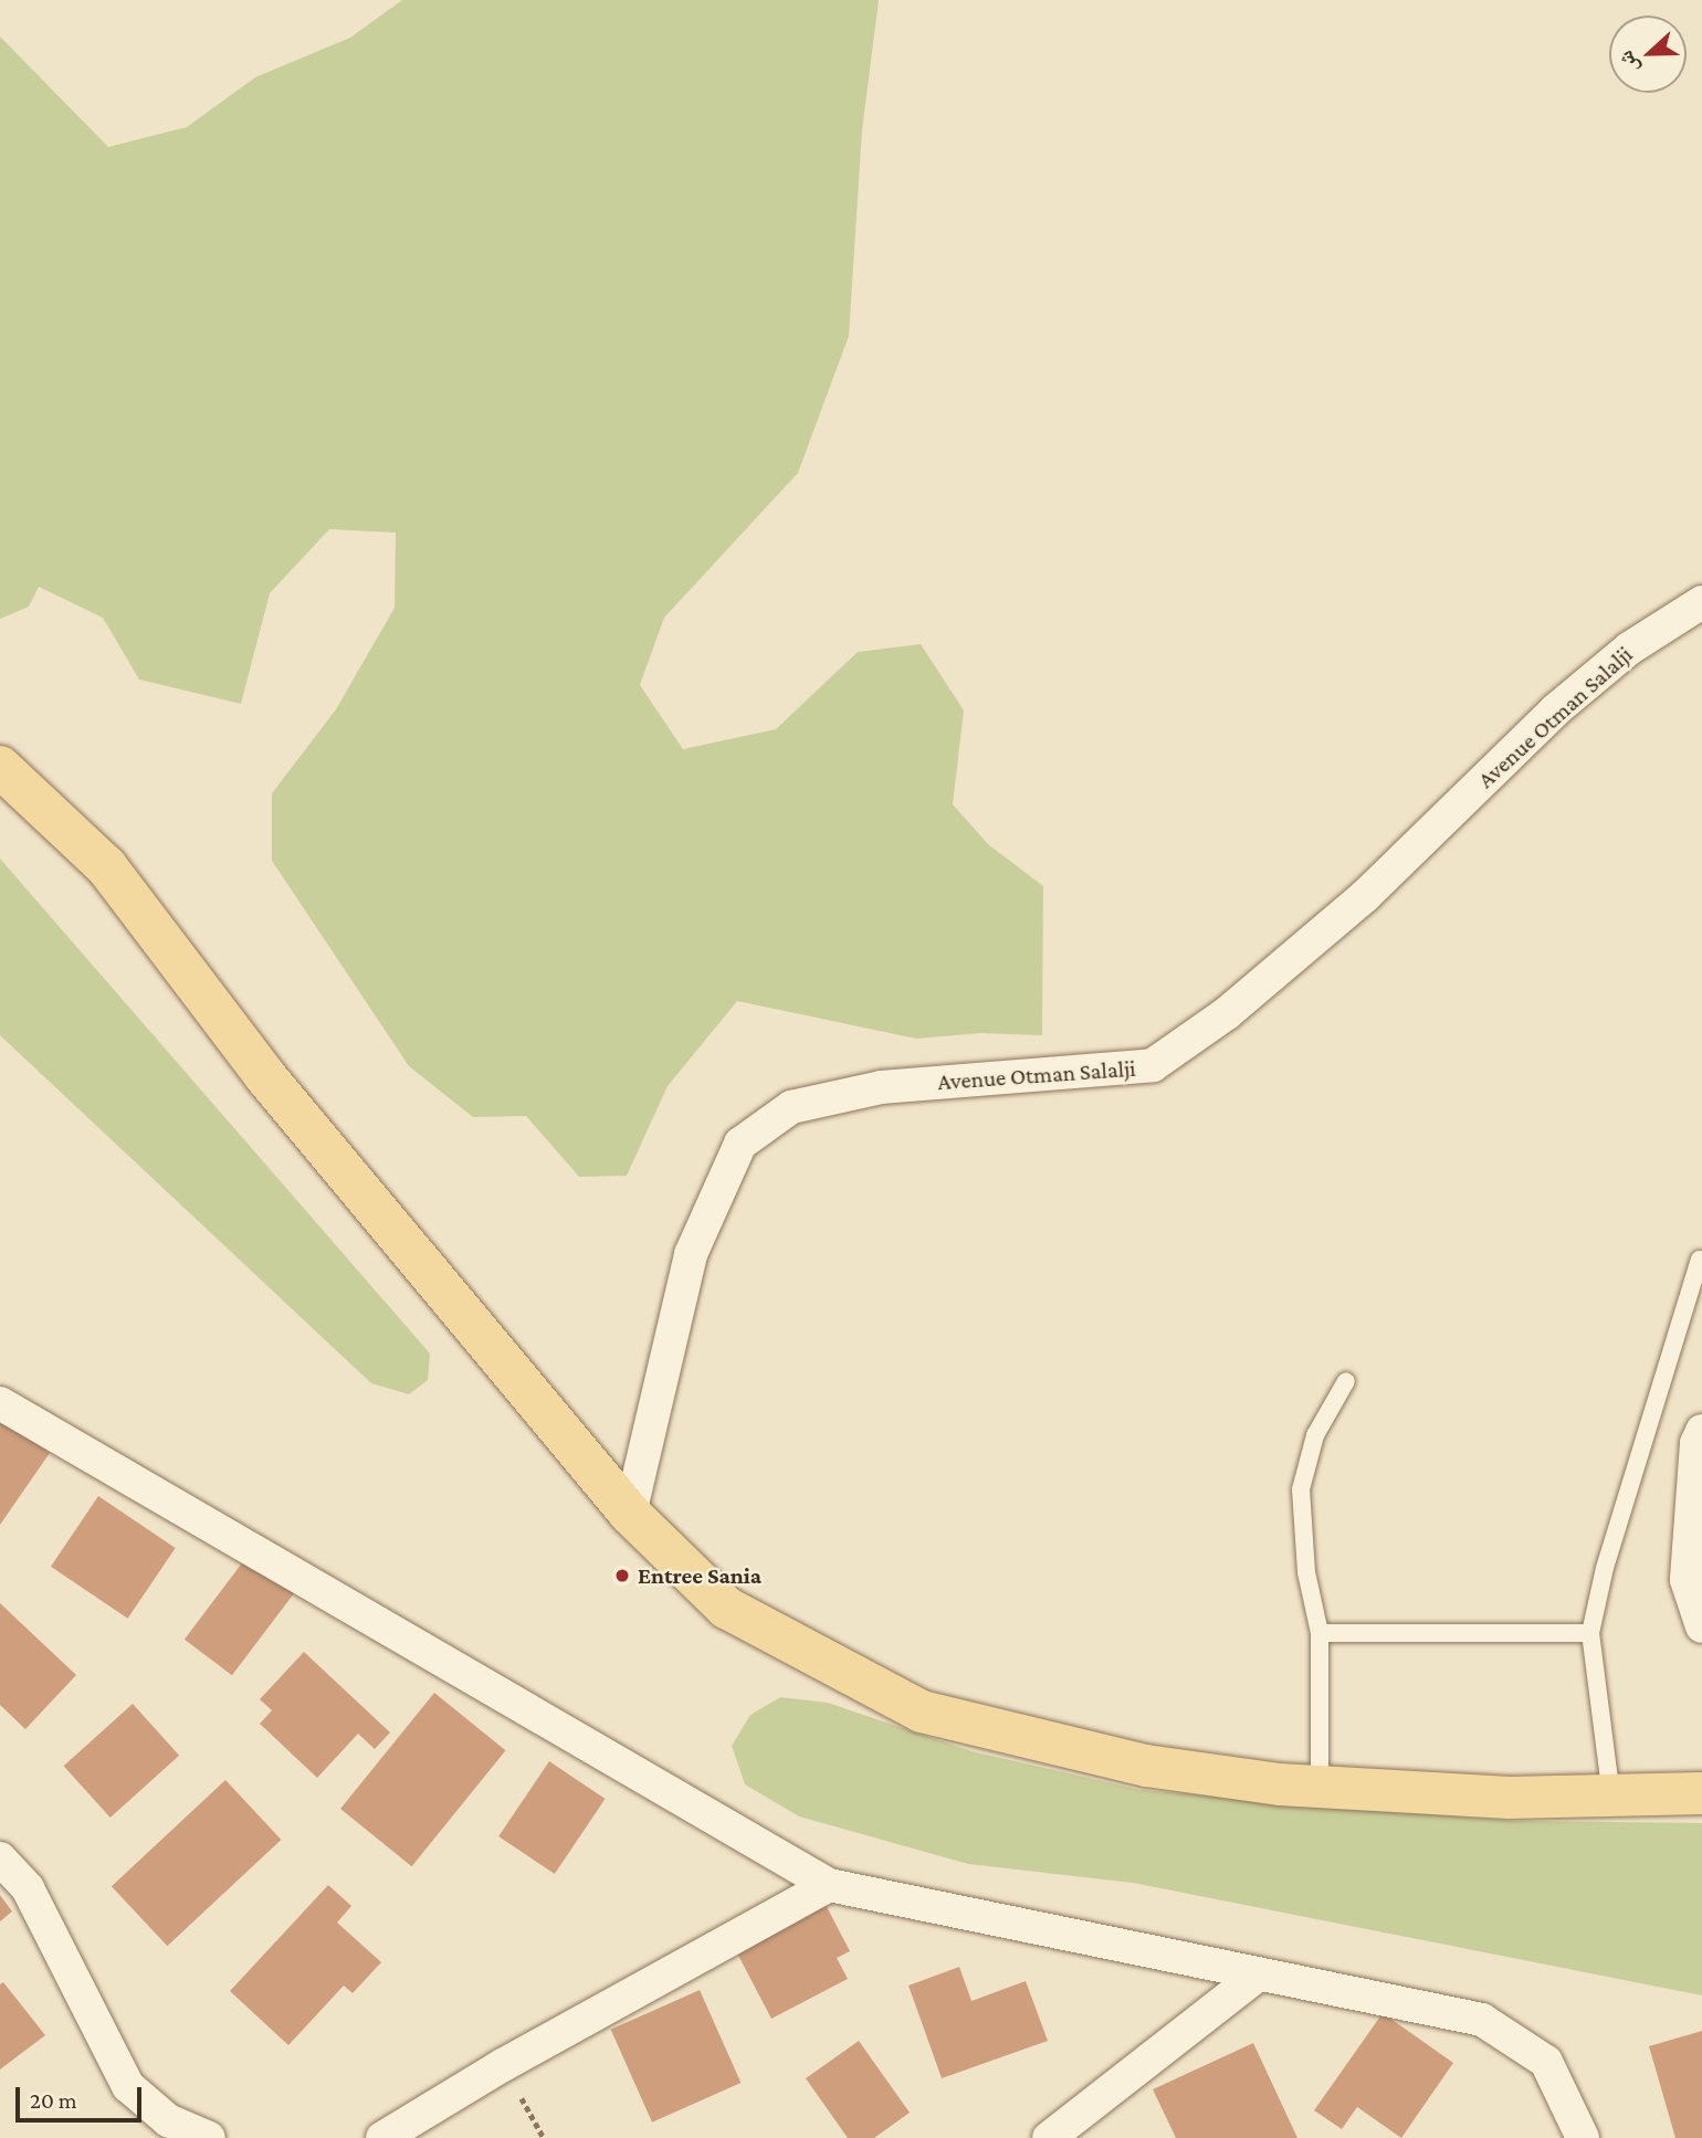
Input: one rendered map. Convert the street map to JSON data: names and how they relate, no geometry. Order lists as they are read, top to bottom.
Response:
{
  "streets": {
    "street": ["Avenue Otman Salalji"]
  },
  "places": ["Entree Sania"],
  "scale_bar": "20 m",
  "north": "left"
}
